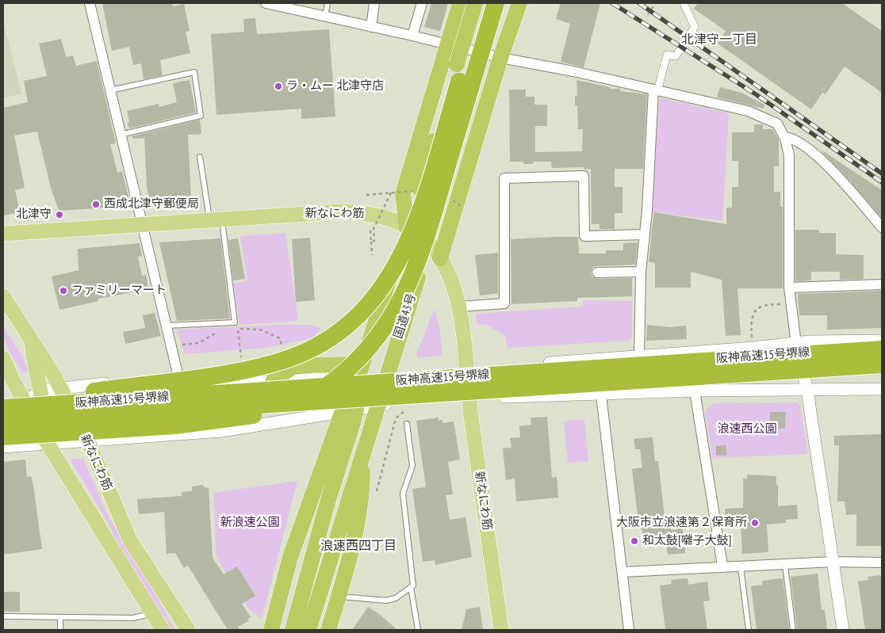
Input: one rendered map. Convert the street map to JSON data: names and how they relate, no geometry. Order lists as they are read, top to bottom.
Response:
{
  "streets": {
    "highway": ["国道43号", "阪神高速15号堺線"],
    "main road": ["新なにわ筋"]
  },
  "crossings": [
    ["新なにわ筋", "国道43号"]
  ],
  "districts": ["北津守一丁目", "浪速西四丁目"],
  "parks": ["浪速西公園", "新浪速公園"],
  "places": [
    "ラ・ムー 北津守店",
    "西成北津守郵便局",
    "北津守",
    "ファミリーマート",
    "大阪市立浪速第２保育所",
    "和太鼓[囃子大鼓]"
  ]
}
